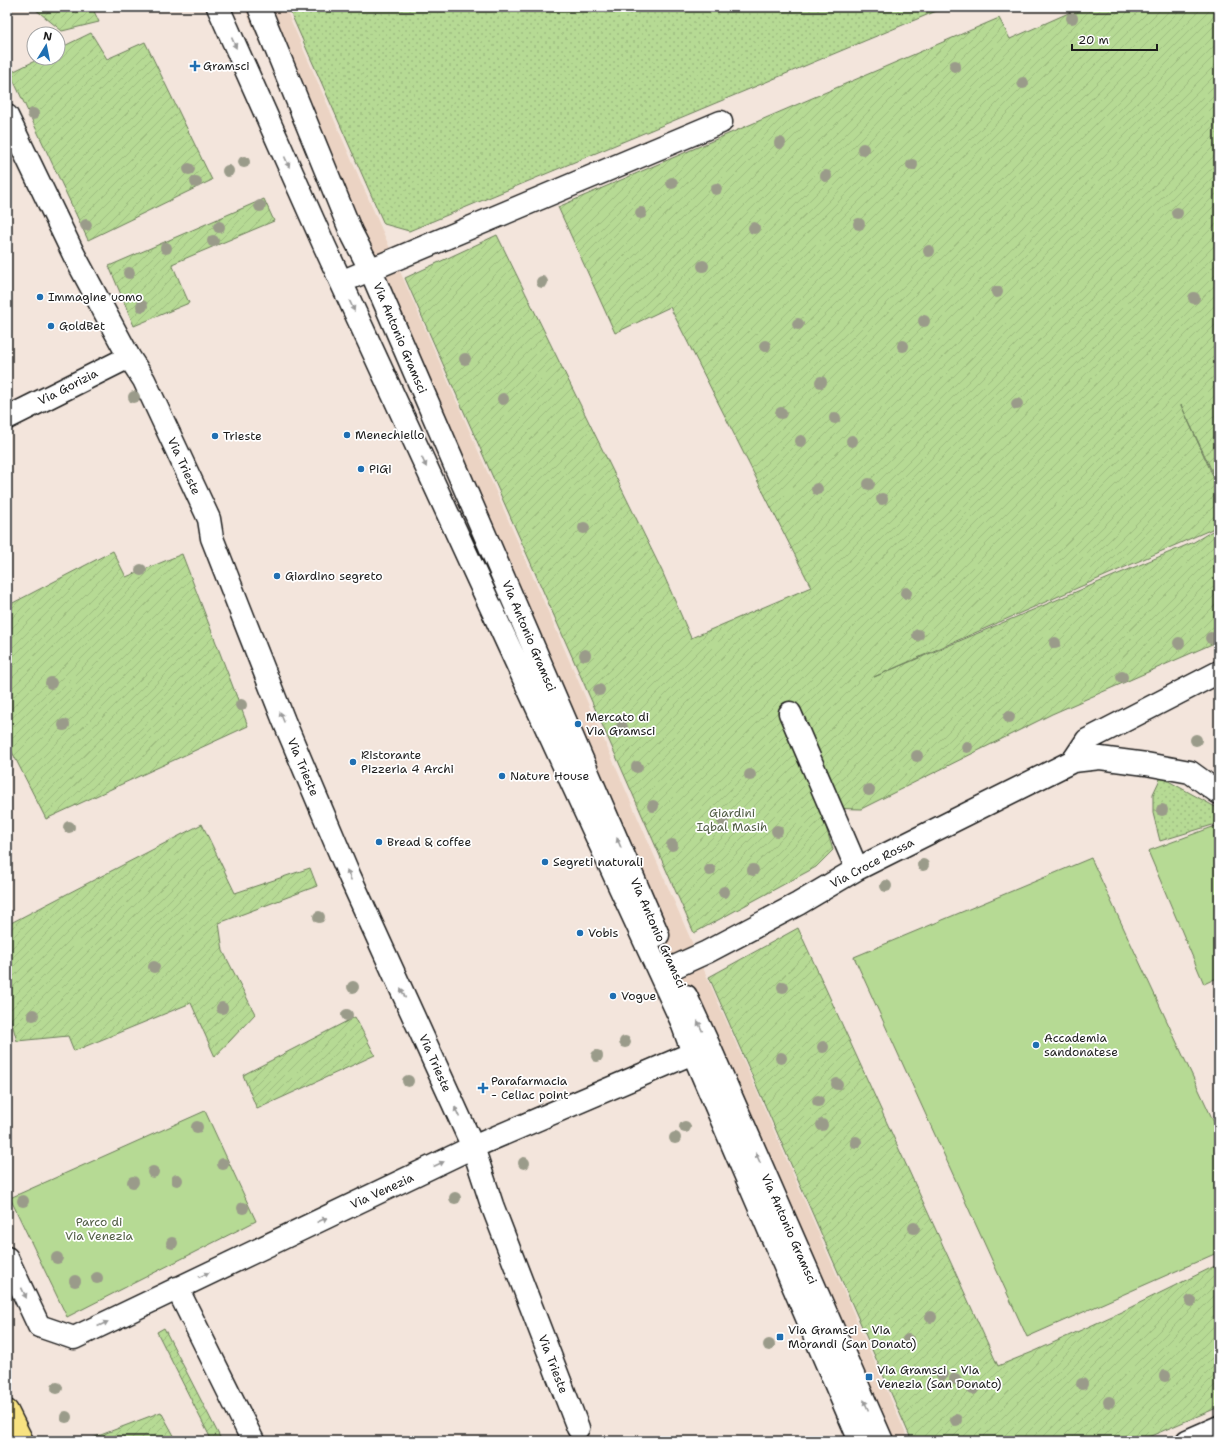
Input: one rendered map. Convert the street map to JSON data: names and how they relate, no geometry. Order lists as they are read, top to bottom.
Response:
{
  "streets": {
    "street": [
      "Via Antonio Gramsci",
      "Via Gorizia",
      "Via Trieste",
      "Via Croce Rossa",
      "Via Venezia"
    ]
  },
  "crossings": [
    ["Via Antonio Gramsci", "Via Croce Rossa"],
    ["Via Antonio Gramsci", "Via Venezia"],
    ["Via Gorizia", "Via Trieste"],
    ["Via Trieste", "Via Venezia"]
  ],
  "one_way": ["Via Trieste", "Via Venezia"],
  "parks": ["Giardini Iqbal Masih", "Parco di Via Venezia"],
  "places": {
    "health": ["Gramsci", "Parafarmacia - Celiac point"],
    "other": [
      "Immagine uomo",
      "GoldBet",
      "Menechiello",
      "Trieste",
      "PiGi",
      "Giardino segreto",
      "Mercato di Via Gramsci",
      "Ristorante Pizzeria 4 Archi",
      "Nature House",
      "Bread & coffee",
      "Segreti naturali",
      "Vobis",
      "Vogue",
      "Accademia sandonatese"
    ],
    "transit": ["Via Gramsci - Via Morandi (San Donato)", "Via Gramsci - Via Venezia (San Donato)"]
  },
  "scale_bar": "20 m",
  "north": "top"
}
